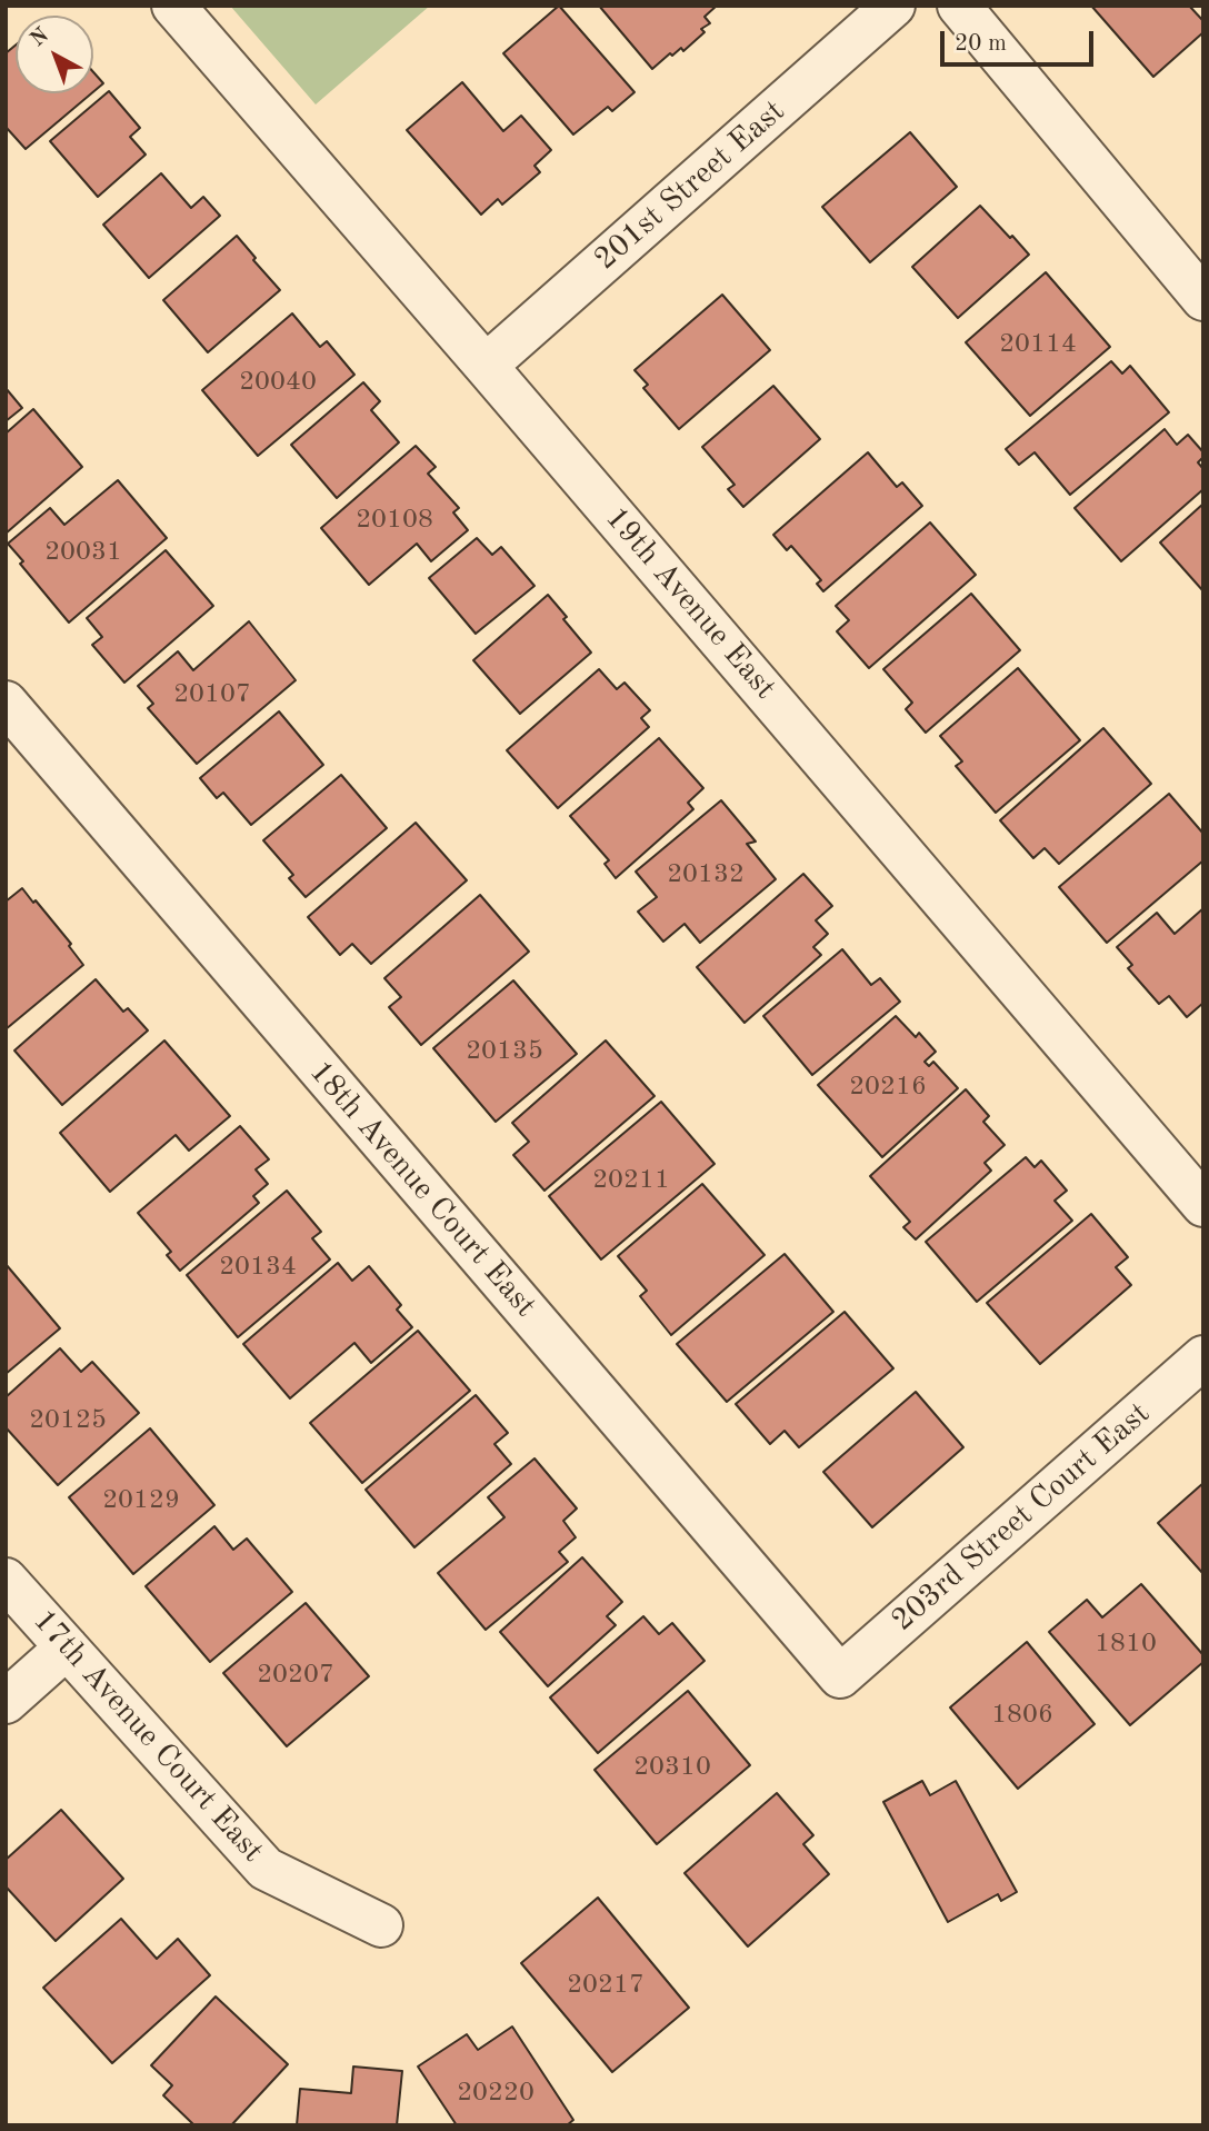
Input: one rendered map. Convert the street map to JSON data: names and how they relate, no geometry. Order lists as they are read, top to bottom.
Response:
{
  "streets": {
    "street": [
      "201st Street East",
      "19th Avenue East",
      "18th Avenue Court East",
      "203rd Street Court East",
      "17th Avenue Court East"
    ]
  },
  "crossings": [
    ["201st Street East", "19th Avenue East"],
    ["18th Avenue Court East", "203rd Street Court East"]
  ],
  "house_numbers": [
    "20114",
    "20040",
    "20108",
    "20031",
    "20107",
    "20132",
    "20135",
    "20216",
    "20211",
    "20134",
    "20125",
    "20129",
    "1810",
    "20207",
    "1806",
    "20310",
    "20217",
    "20220"
  ],
  "scale_bar": "20 m",
  "north": "top left"
}
